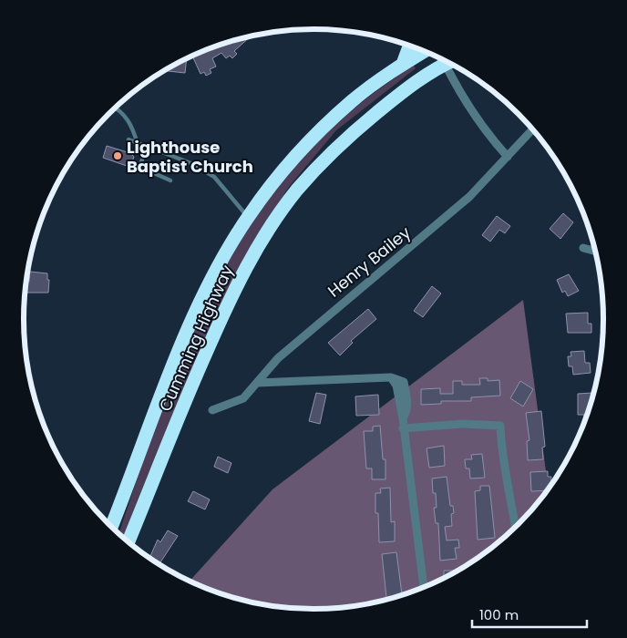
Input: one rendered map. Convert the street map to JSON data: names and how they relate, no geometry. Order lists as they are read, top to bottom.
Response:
{
  "streets": {
    "highway": ["Cumming Highway"],
    "street": ["Henry Bailey"]
  },
  "places": ["Lighthouse Baptist Church"],
  "scale_bar": "100 m"
}
